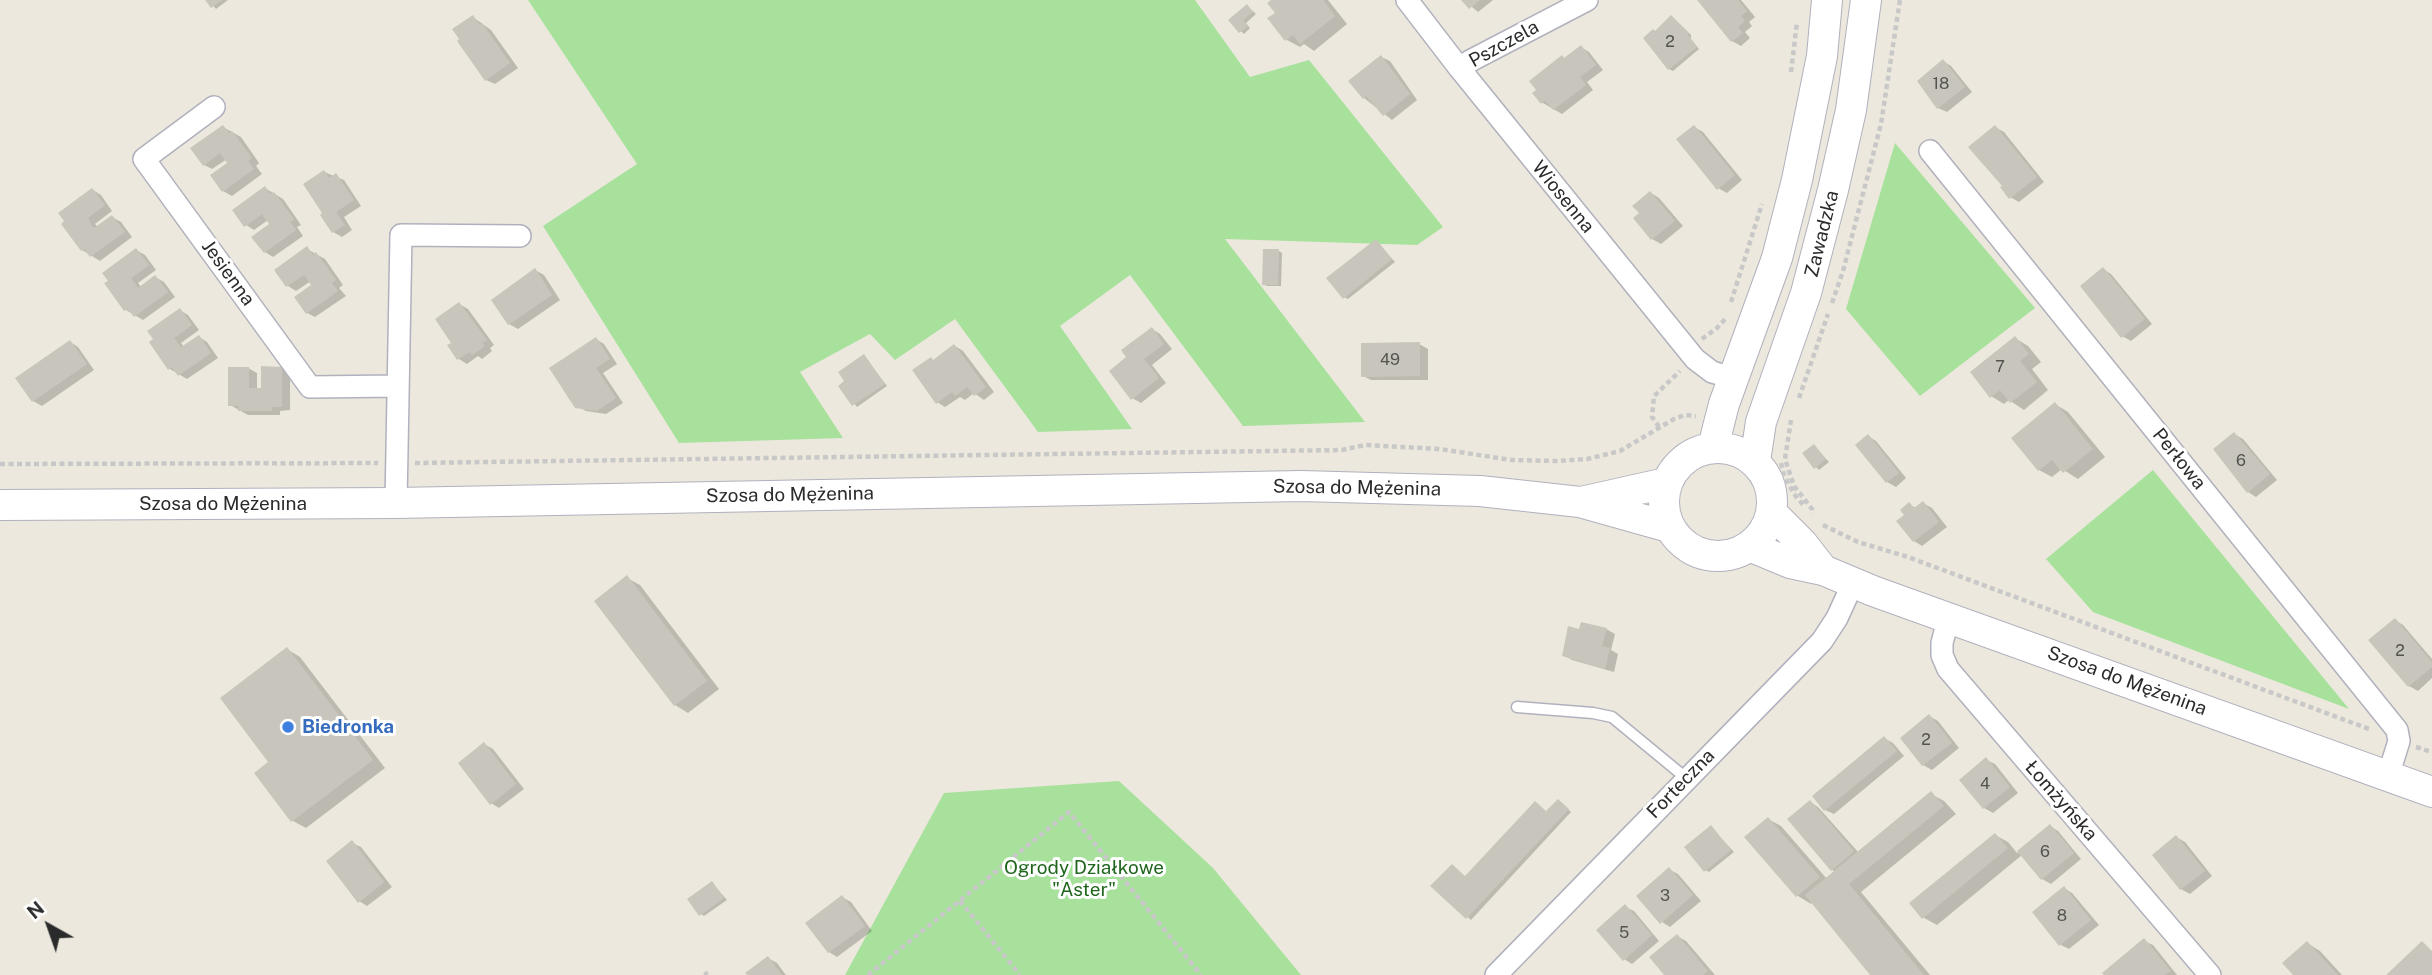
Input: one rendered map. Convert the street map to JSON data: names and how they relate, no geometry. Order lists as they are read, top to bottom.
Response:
{
  "streets": {
    "main road": ["Zawadzka", "Szosa do Mężenina"],
    "street": [
      "Pszczela",
      "Wiosenna",
      "Jesienna",
      "Perłowa",
      "Forteczna",
      "Łomżyńska"
    ]
  },
  "crossings": [
    ["Pszczela", "Wiosenna"],
    ["Wiosenna", "Zawadzka"],
    ["Zawadzka", "Szosa do Mężenina"],
    ["Szosa do Mężenina", "Forteczna"],
    ["Szosa do Mężenina", "Łomżyńska"]
  ],
  "parks": ["Ogrody Działkowe \"Aster\""],
  "places": ["Biedronka"],
  "house_numbers": [
    "2",
    "18",
    "49",
    "7",
    "6",
    "2",
    "2",
    "4",
    "6",
    "3",
    "8",
    "5"
  ],
  "north": "top left"
}
